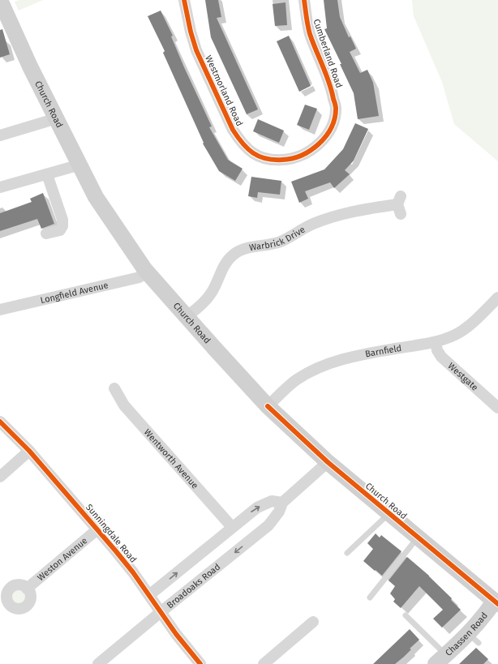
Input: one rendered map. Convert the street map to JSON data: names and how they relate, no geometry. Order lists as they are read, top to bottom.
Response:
{
  "streets": {
    "main road": ["Church Road", "Chassen Road"],
    "street": [
      "Cumberland Road",
      "Westmorland Road",
      "Warbrick Drive",
      "Longfield Avenue",
      "Barnfield",
      "Westgate",
      "Wentworth Avenue",
      "Sunningdale Road",
      "Weston Avenue",
      "Broadoaks Road"
    ]
  },
  "crossings": [
    ["Cumberland Road", "Westmorland Road"],
    ["Church Road", "Warbrick Drive"],
    ["Church Road", "Longfield Avenue"],
    ["Church Road", "Barnfield"],
    ["Church Road", "Broadoaks Road"],
    ["Church Road", "Chassen Road"],
    ["Barnfield", "Westgate"],
    ["Sunningdale Road", "Weston Avenue"],
    ["Sunningdale Road", "Broadoaks Road"]
  ]
}
